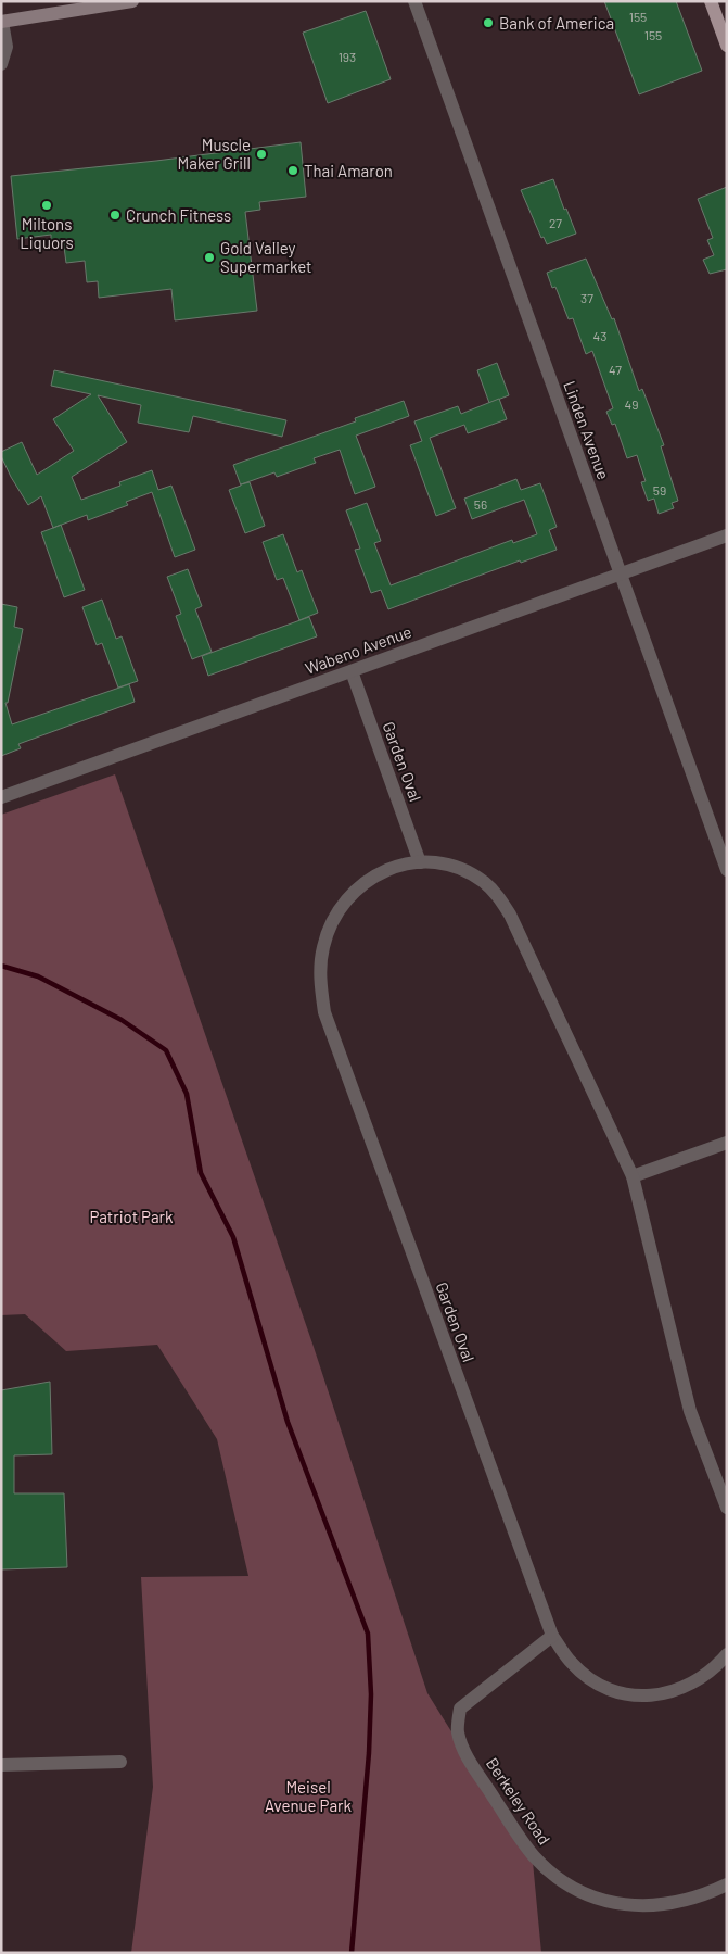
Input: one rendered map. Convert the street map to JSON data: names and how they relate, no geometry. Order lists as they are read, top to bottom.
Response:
{
  "streets": {
    "street": [
      "Linden Avenue",
      "Wabeno Avenue",
      "Garden Oval",
      "Berkeley Road"
    ]
  },
  "crossings": [
    ["Linden Avenue", "Wabeno Avenue"],
    ["Wabeno Avenue", "Garden Oval"],
    ["Garden Oval", "Berkeley Road"]
  ],
  "parks": ["Patriot Park", "Meisel Avenue Park"],
  "places": [
    "Bank of America",
    "Muscle Maker Grill",
    "Thai Amaron",
    "Miltons Liquors",
    "Crunch Fitness",
    "Gold Valley Supermarket"
  ],
  "house_numbers": [
    "155",
    "155",
    "193",
    "27",
    "37",
    "43",
    "47",
    "49",
    "59",
    "56"
  ]
}
